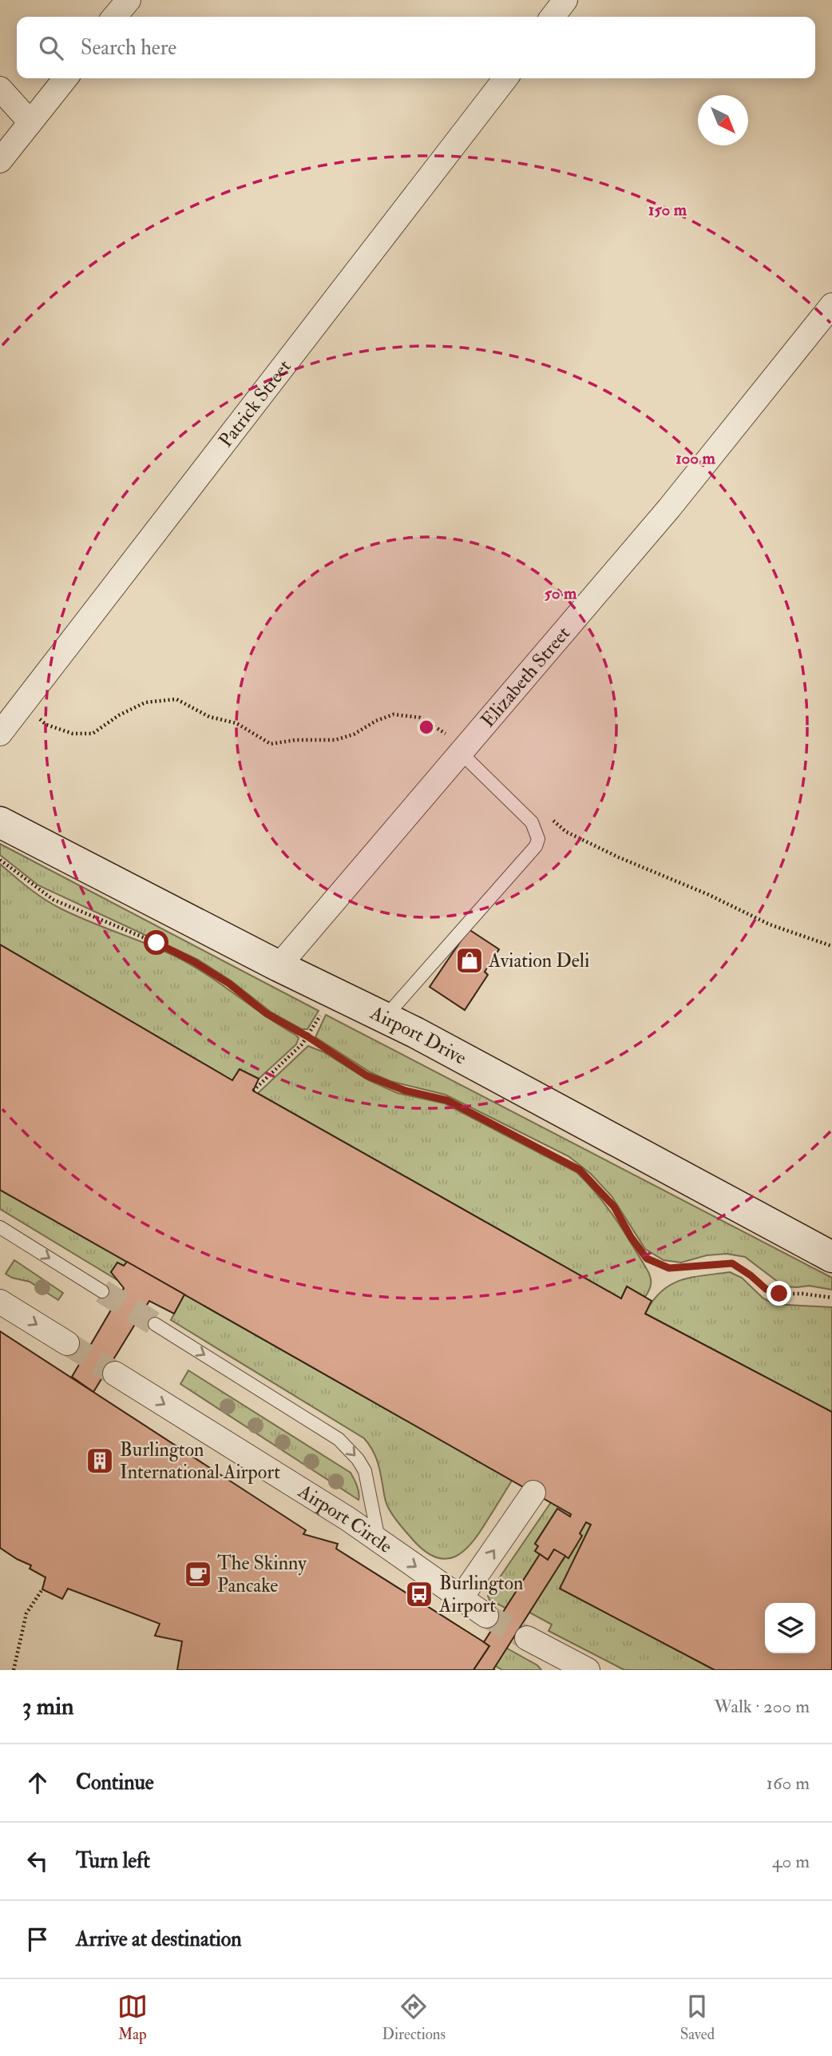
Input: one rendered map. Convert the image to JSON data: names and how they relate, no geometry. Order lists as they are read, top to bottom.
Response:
{
  "streets": {
    "main road": ["Airport Drive"],
    "street": ["Patrick Street", "Elizabeth Street", "Airport Circle"]
  },
  "crossings": [
    ["Elizabeth Street", "Airport Drive"]
  ],
  "one_way": ["Airport Circle"],
  "places": {
    "shop": ["Aviation Deli"],
    "building": ["Burlington International Airport"],
    "cafe": ["The Skinny Pancake"],
    "bus stop": ["Burlington Airport"]
  },
  "north": "bottom right",
  "page": {
    "search": "Search here",
    "heading": ["3 min", "Walk · 200 m"],
    "list": [
      ["Continue", "160 m"],
      ["Turn left", "40 m"],
      "Arrive at destination"
    ],
    "nav": ["Map", "Directions", "Saved"]
  },
  "rings": ["150 m", "100 m", "50 m"]
}
